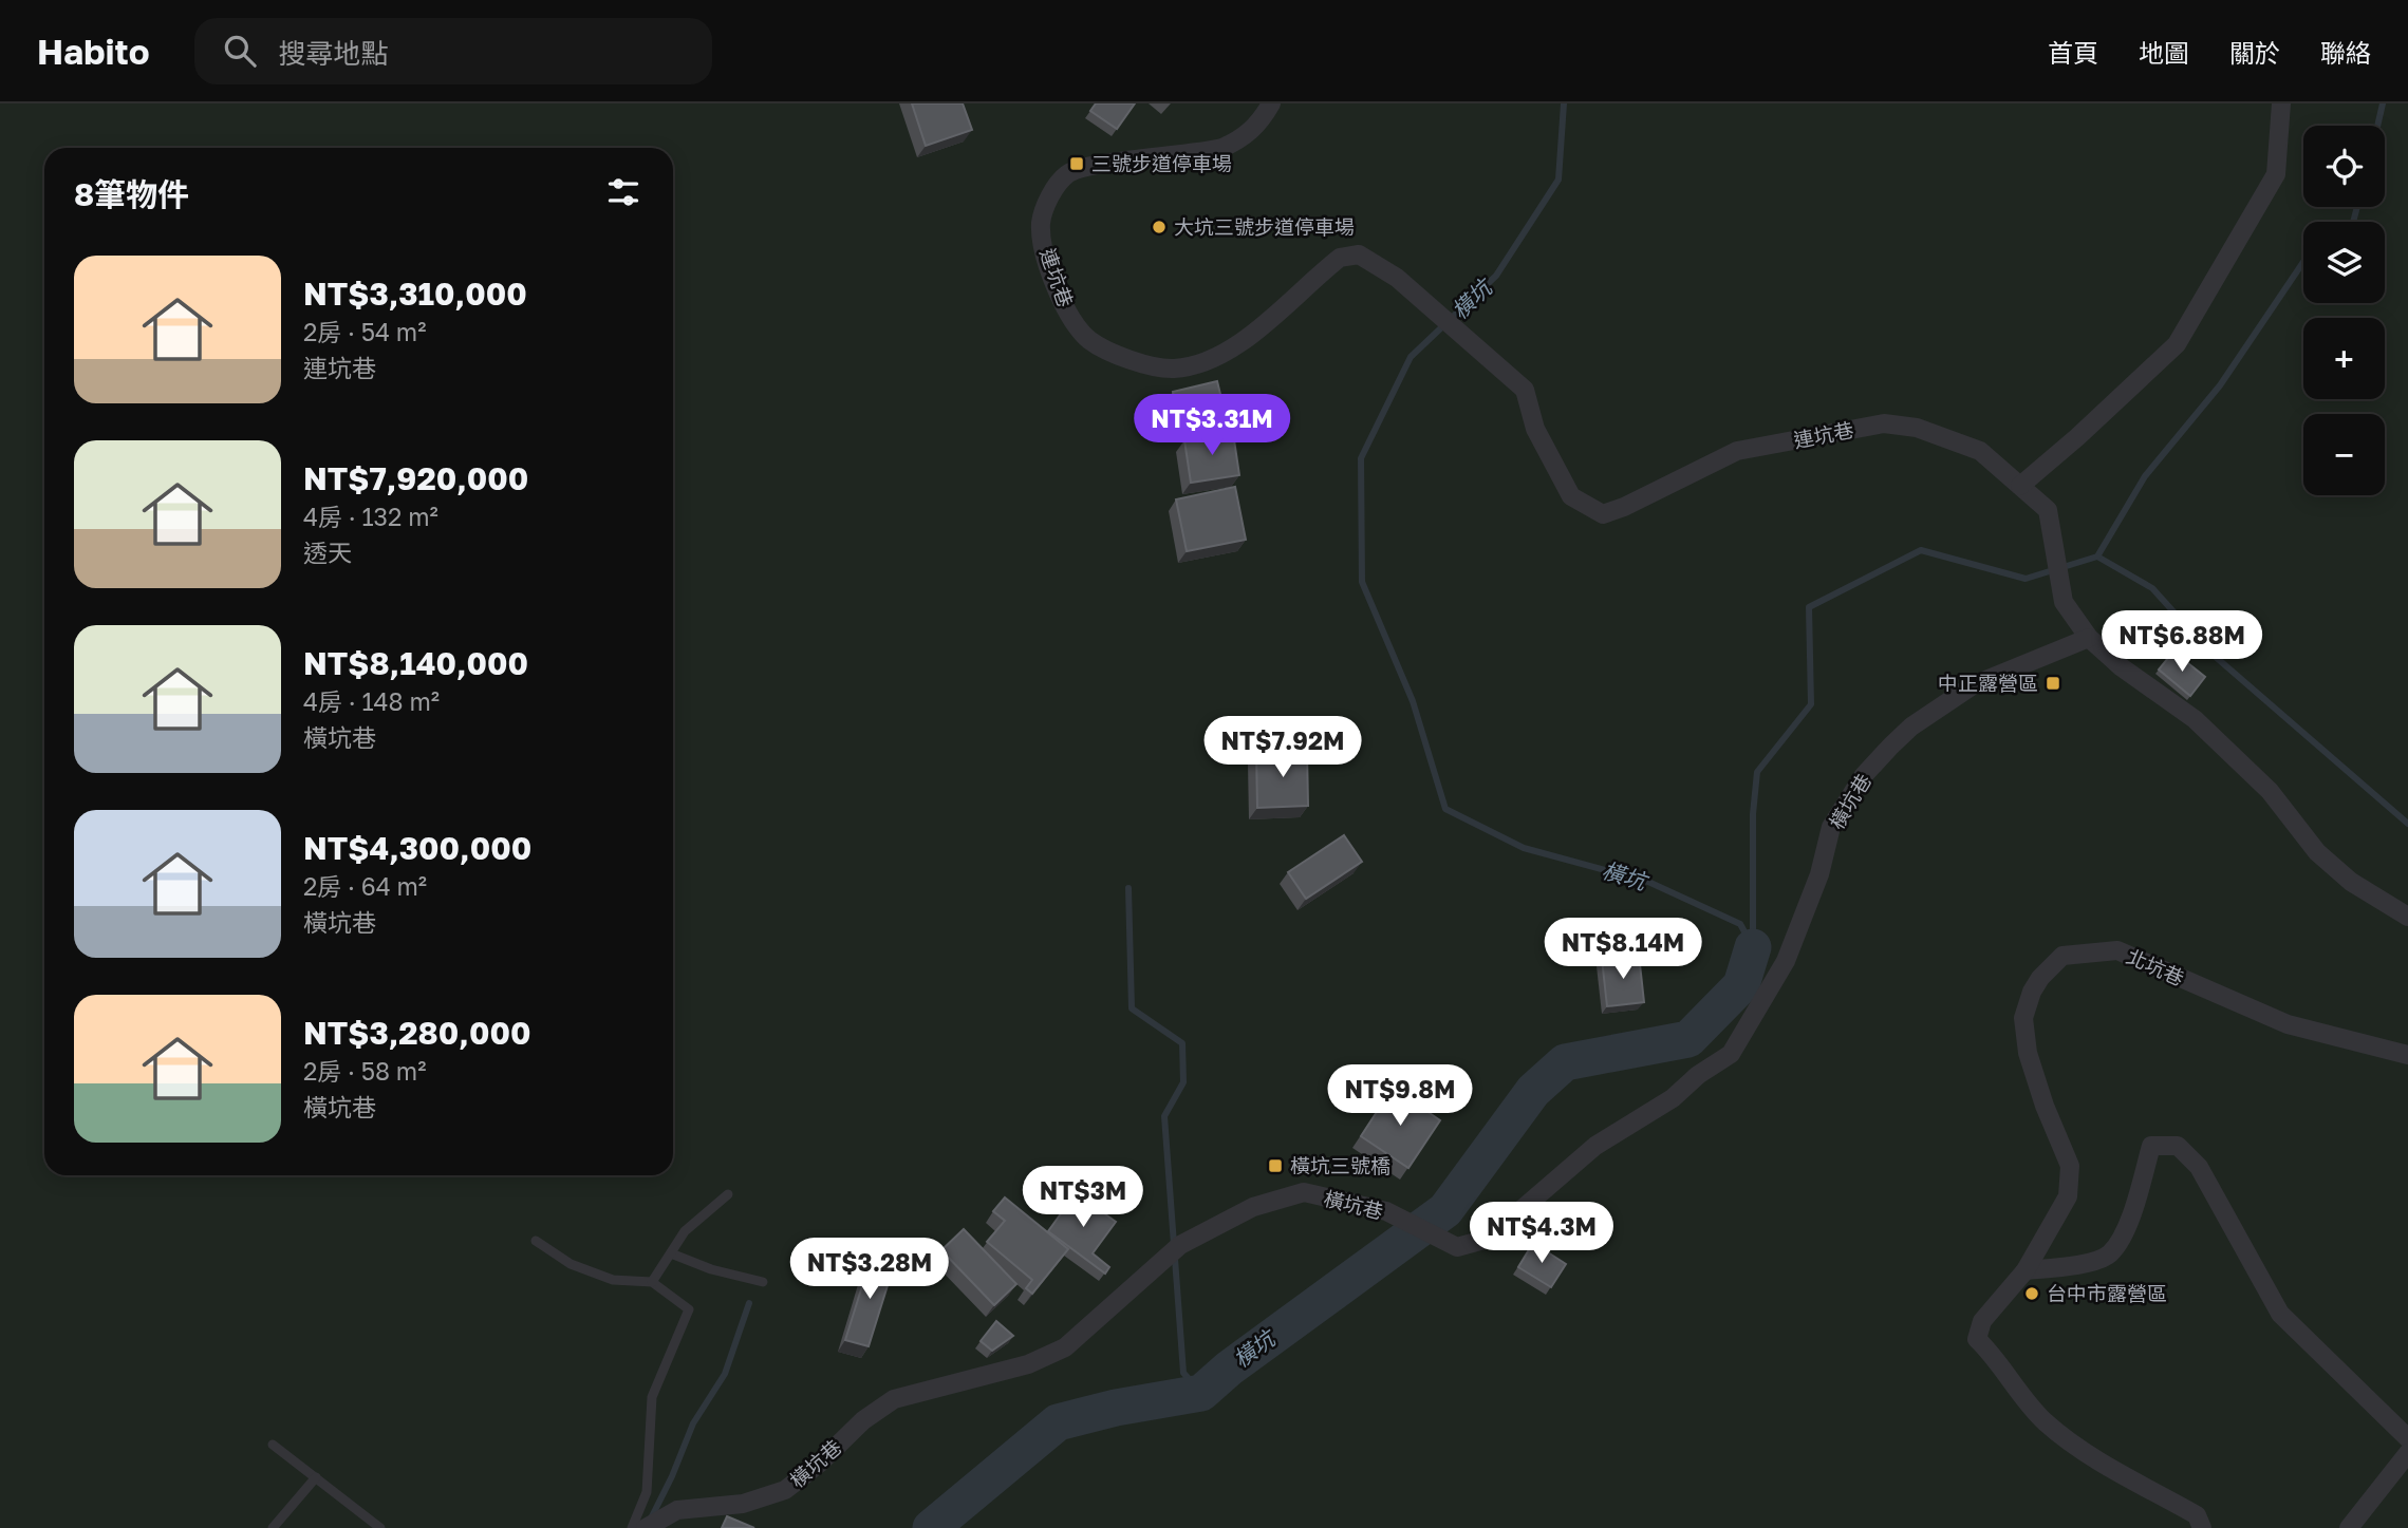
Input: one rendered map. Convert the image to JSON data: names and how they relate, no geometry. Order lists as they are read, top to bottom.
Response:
{
  "streets": {
    "street": ["連坑巷", "橫坑巷", "北坑巷"]
  },
  "crossings": [
    ["連坑巷", "橫坑巷"]
  ],
  "water": ["橫坑"],
  "places": {
    "transit": ["三號步道停車場", "中正露營區", "橫坑三號橋"],
    "other": ["大坑三號步道停車場", "台中市露營區"]
  },
  "page": {
    "header": "Habito",
    "search": "搜尋地點",
    "nav": [
      "首頁",
      "地圖",
      "關於",
      "聯絡"
    ],
    "map_buttons": ["+", "−"],
    "heading": "8筆物件",
    "list": [
      {
        "name": "NT$3,310,000",
        "note": "2房 · 54 m² · 連坑巷"
      },
      {
        "name": "NT$7,920,000",
        "note": "4房 · 132 m² · 透天"
      },
      {
        "name": "NT$8,140,000",
        "note": "4房 · 148 m² · 橫坑巷"
      },
      {
        "name": "NT$4,300,000",
        "note": "2房 · 64 m² · 橫坑巷"
      },
      {
        "name": "NT$3,280,000",
        "note": "2房 · 58 m² · 橫坑巷"
      }
    ],
    "price": [
      "NT$3.31M",
      "NT$6.88M",
      "NT$7.92M",
      "NT$8.14M",
      "NT$9.8M",
      "NT$3M",
      "NT$4.3M",
      "NT$3.28M"
    ]
  }
}
